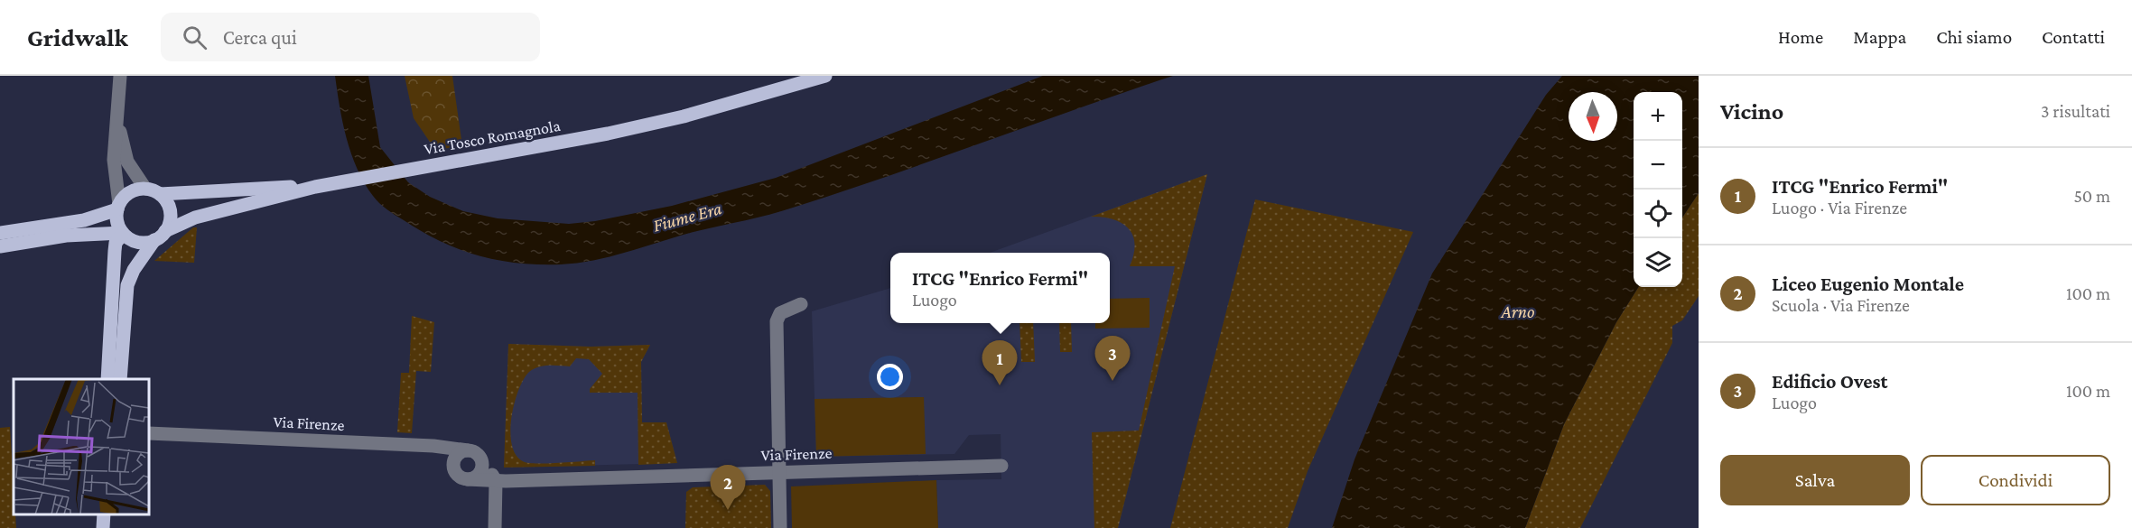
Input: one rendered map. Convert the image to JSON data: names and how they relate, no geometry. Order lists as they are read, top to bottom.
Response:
{
  "streets": {
    "main road": ["Via Tosco Romagnola"],
    "street": ["Via Firenze"]
  },
  "water": ["Fiume Era", "Arno"],
  "north": "bottom",
  "page": {
    "header": "Gridwalk",
    "search": "Cerca qui",
    "nav": [
      "Home",
      "Mappa",
      "Chi siamo",
      "Contatti"
    ],
    "heading": ["Vicino", "3 risultati"],
    "map_buttons": ["+", "−"],
    "list": [
      {
        "mark": "1",
        "name": "ITCG \"Enrico Fermi\"",
        "note": "Luogo · Via Firenze",
        "value": "50 m"
      },
      {
        "mark": "2",
        "name": "Liceo Eugenio Montale",
        "note": "Scuola · Via Firenze",
        "value": "100 m"
      },
      {
        "mark": "3",
        "name": "Edificio Ovest",
        "note": "Luogo",
        "value": "100 m"
      }
    ],
    "popup": ["ITCG \"Enrico Fermi\"", "Luogo"],
    "pins": ["3", "1", "2"],
    "buttons": ["Salva", "Condividi"]
  }
}
